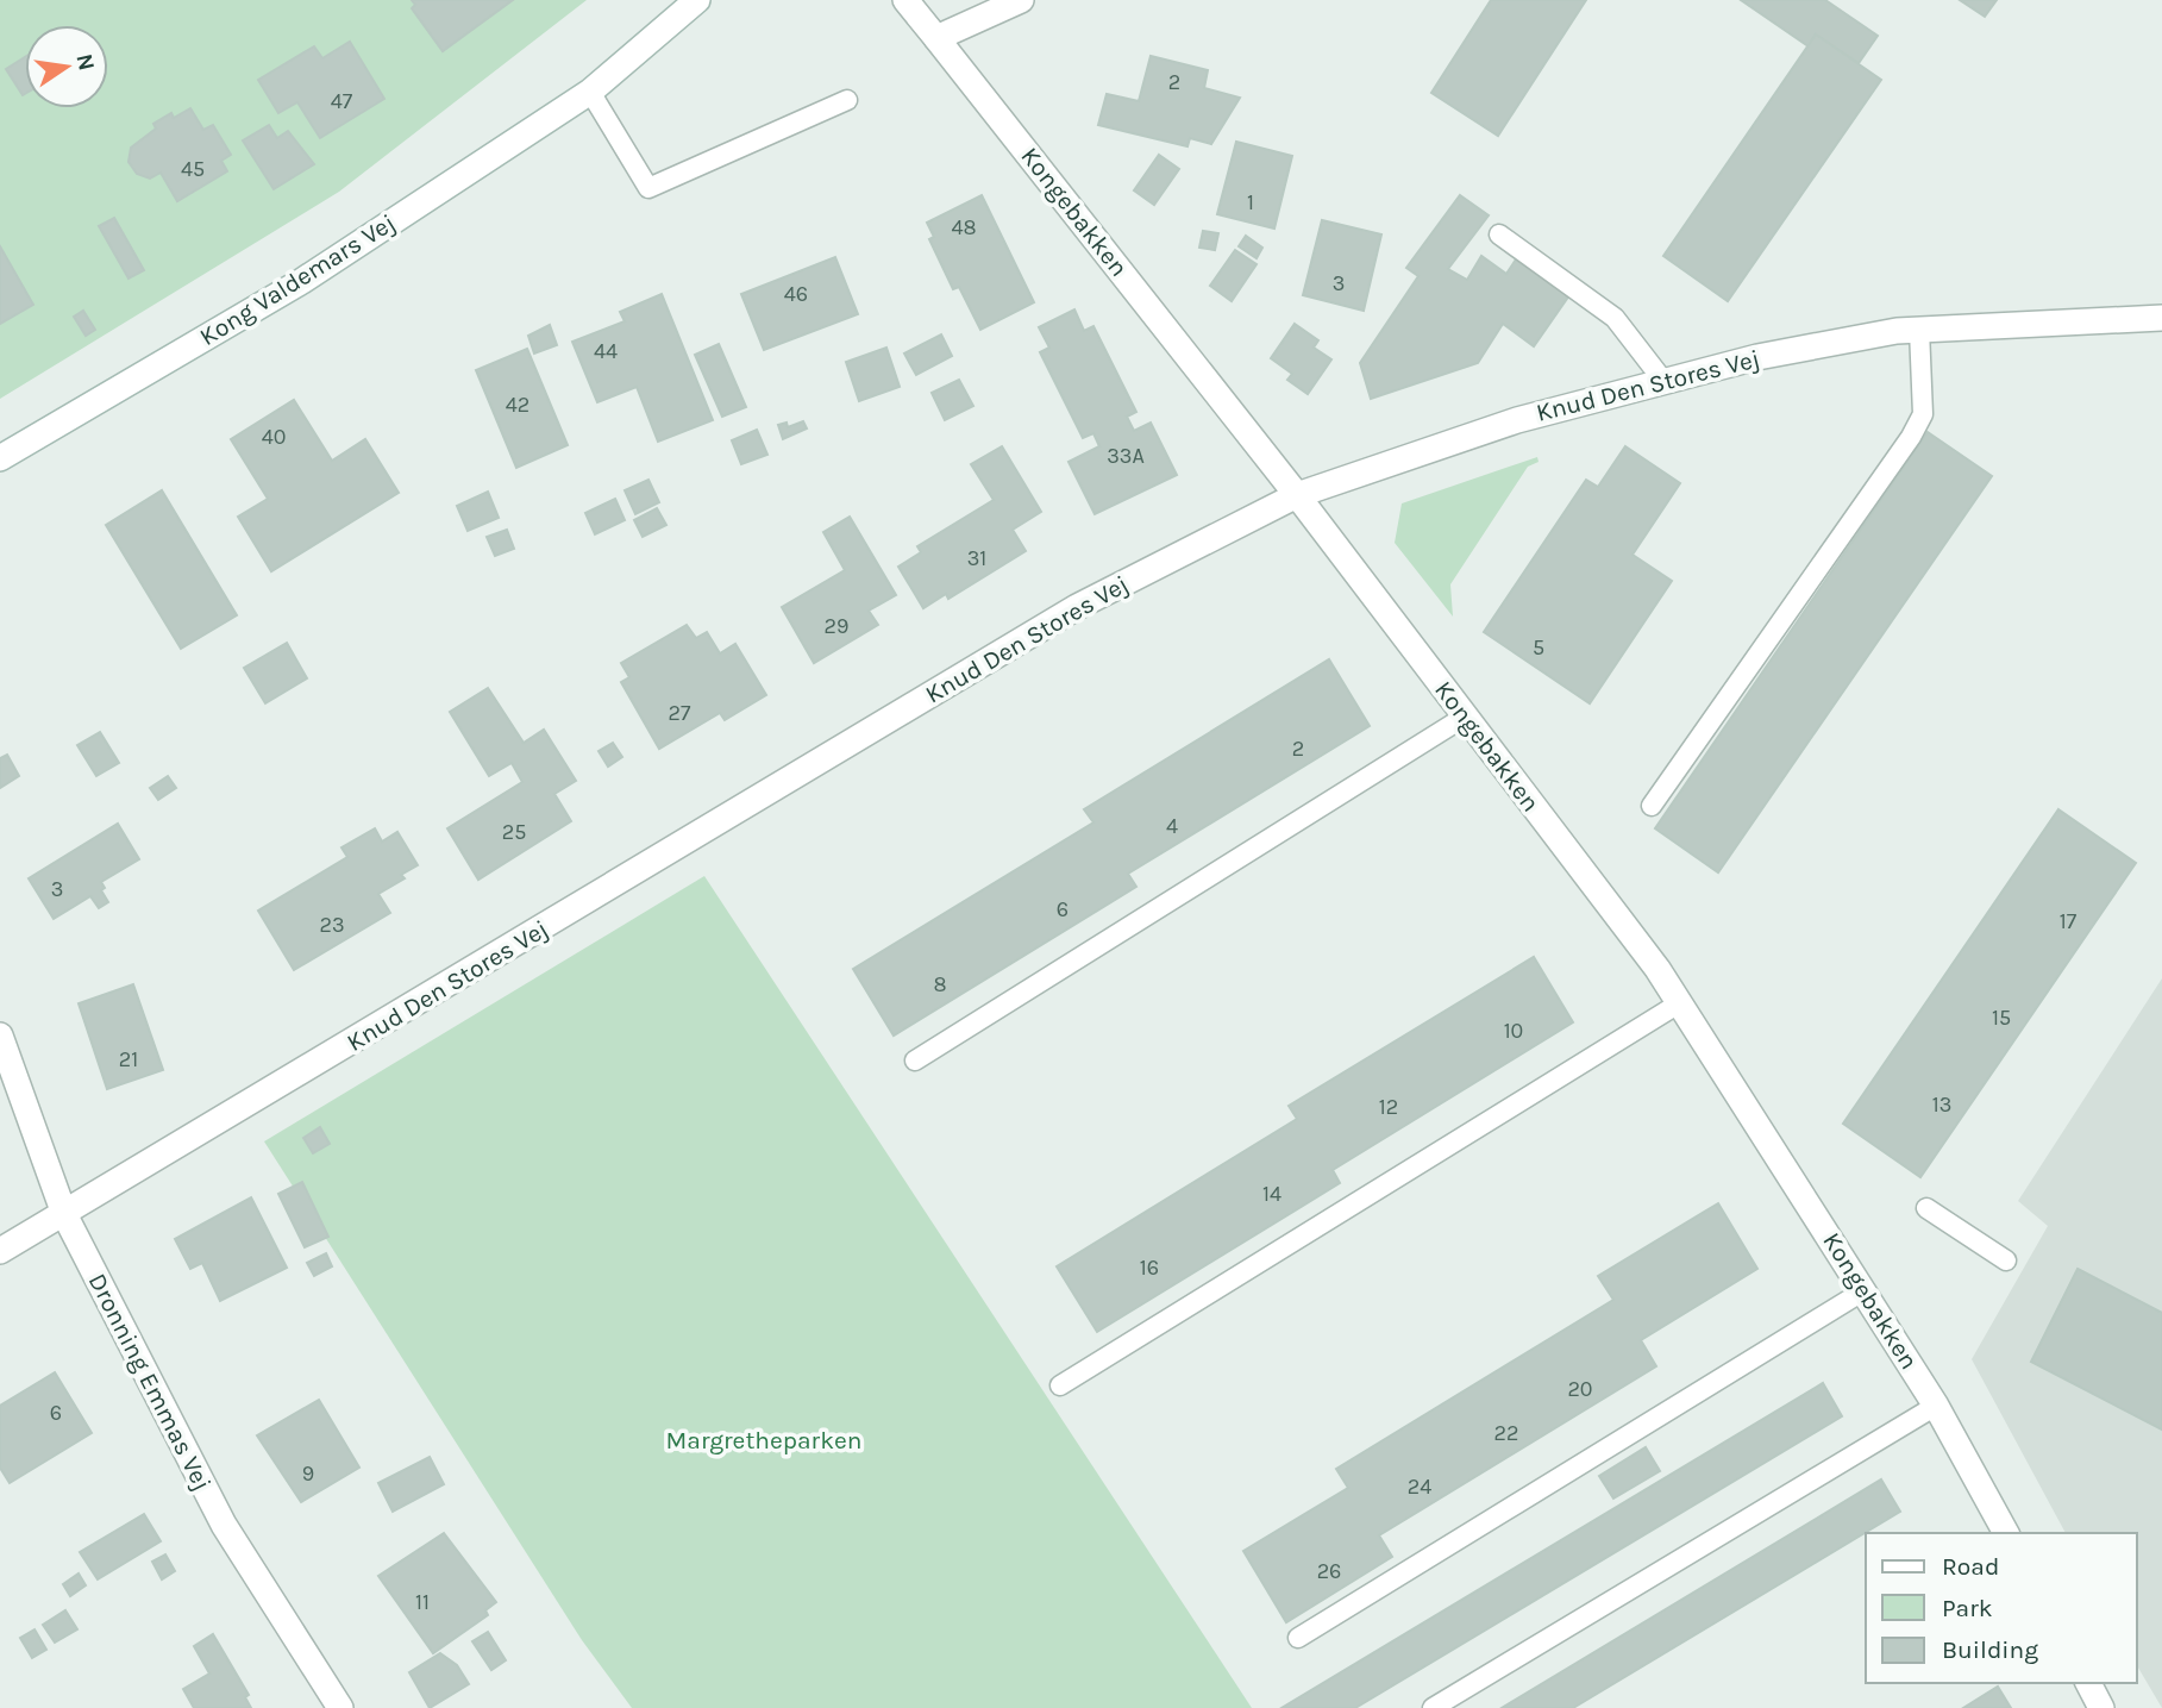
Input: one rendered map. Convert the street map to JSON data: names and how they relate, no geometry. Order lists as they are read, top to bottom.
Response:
{
  "streets": {
    "street": [
      "Kongebakken",
      "Kong Valdemars Vej",
      "Knud Den Stores Vej",
      "Dronning Emmas Vej"
    ]
  },
  "crossings": [
    ["Kongebakken", "Knud Den Stores Vej"],
    ["Knud Den Stores Vej", "Dronning Emmas Vej"]
  ],
  "parks": ["Margretheparken"],
  "house_numbers": [
    "2",
    "47",
    "45",
    "1",
    "48",
    "3",
    "46",
    "44",
    "42",
    "40",
    "33A",
    "31",
    "29",
    "5",
    "27",
    "2",
    "4",
    "25",
    "3",
    "6",
    "17",
    "23",
    "8",
    "15",
    "10",
    "21",
    "13",
    "12",
    "14",
    "16",
    "20",
    "6",
    "22",
    "9",
    "24",
    "26",
    "11"
  ],
  "legend": ["Road", "Park", "Building"],
  "north": "right"
}
